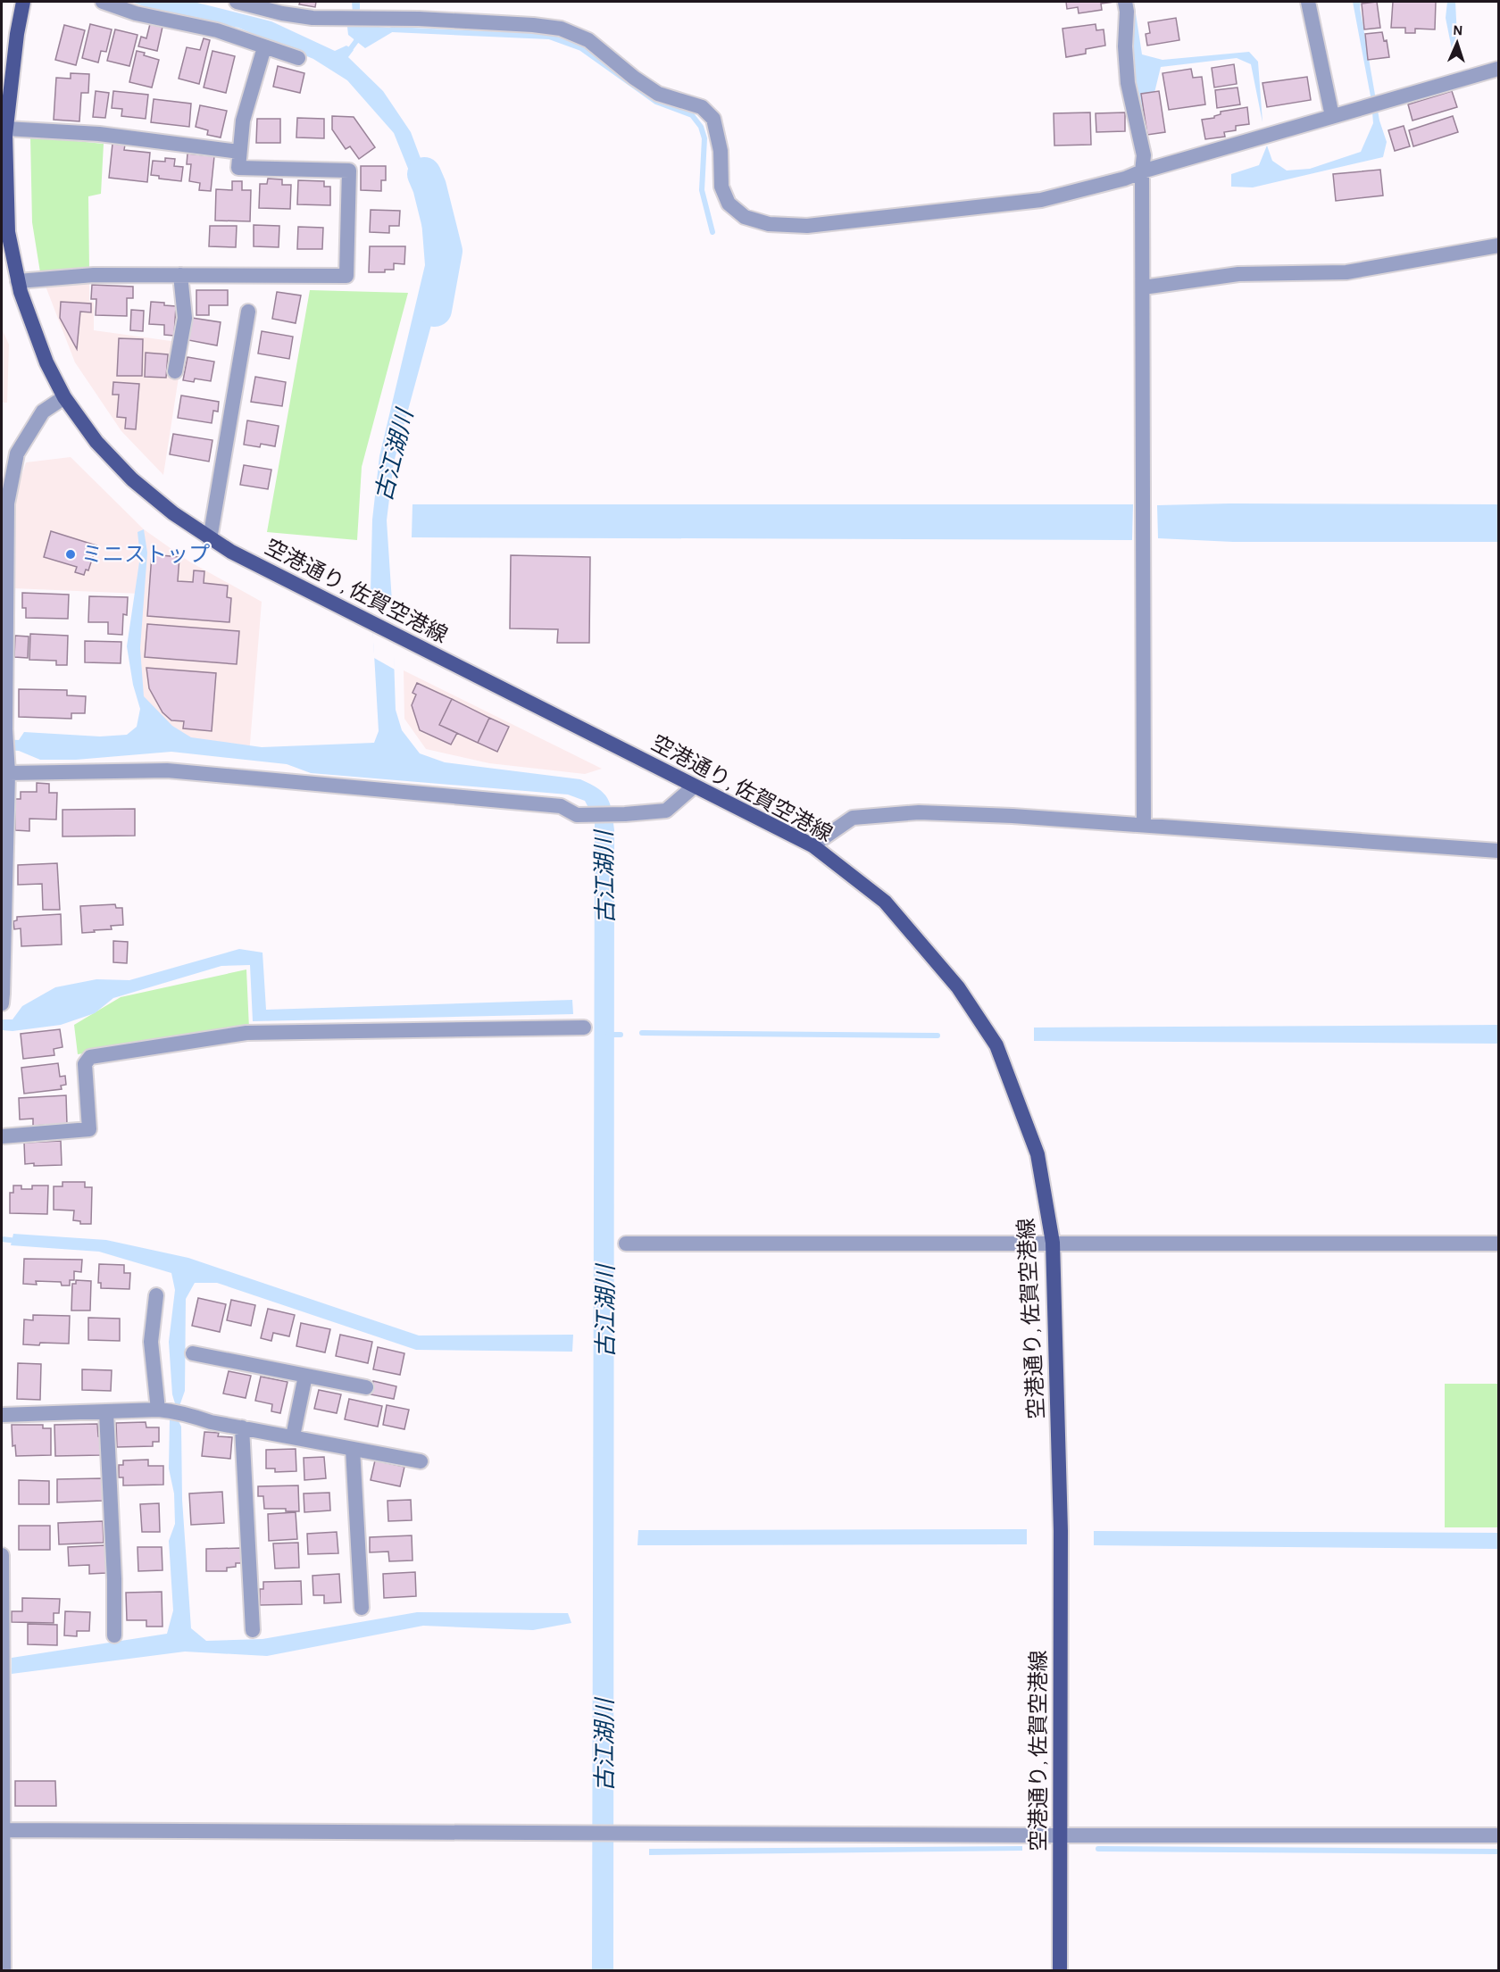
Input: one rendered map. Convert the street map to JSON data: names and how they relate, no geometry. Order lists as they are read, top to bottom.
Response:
{
  "streets": {
    "main road": ["空港通り, 佐賀空港線"]
  },
  "water": ["古江湖川"],
  "places": ["ミニストップ"],
  "north": "top"
}
